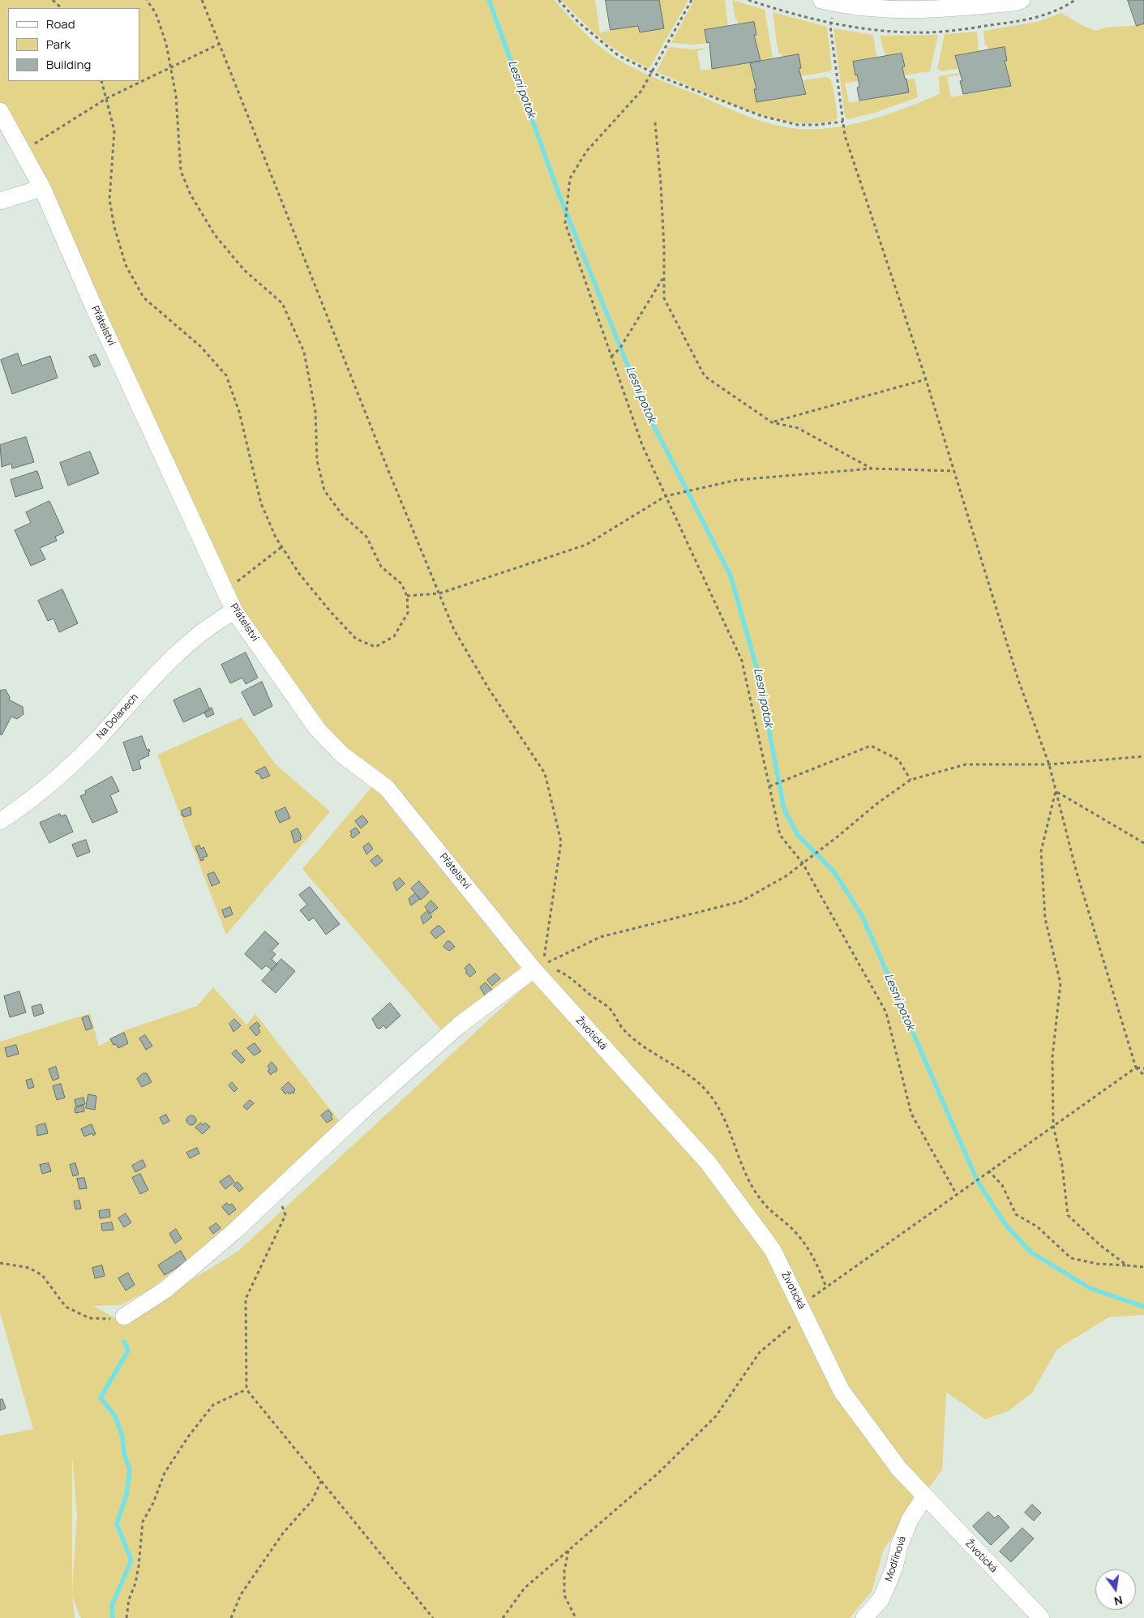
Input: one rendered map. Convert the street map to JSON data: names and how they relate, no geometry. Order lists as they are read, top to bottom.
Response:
{
  "streets": {
    "street": [
      "Přátelství",
      "Na Dolanech",
      "Životická",
      "Modřínová"
    ]
  },
  "crossings": [
    ["Přátelství", "Na Dolanech"],
    ["Přátelství", "Životická"],
    ["Životická", "Modřínová"]
  ],
  "water": ["Lesní potok"],
  "legend": ["Road", "Park", "Building"],
  "north": "bottom"
}
